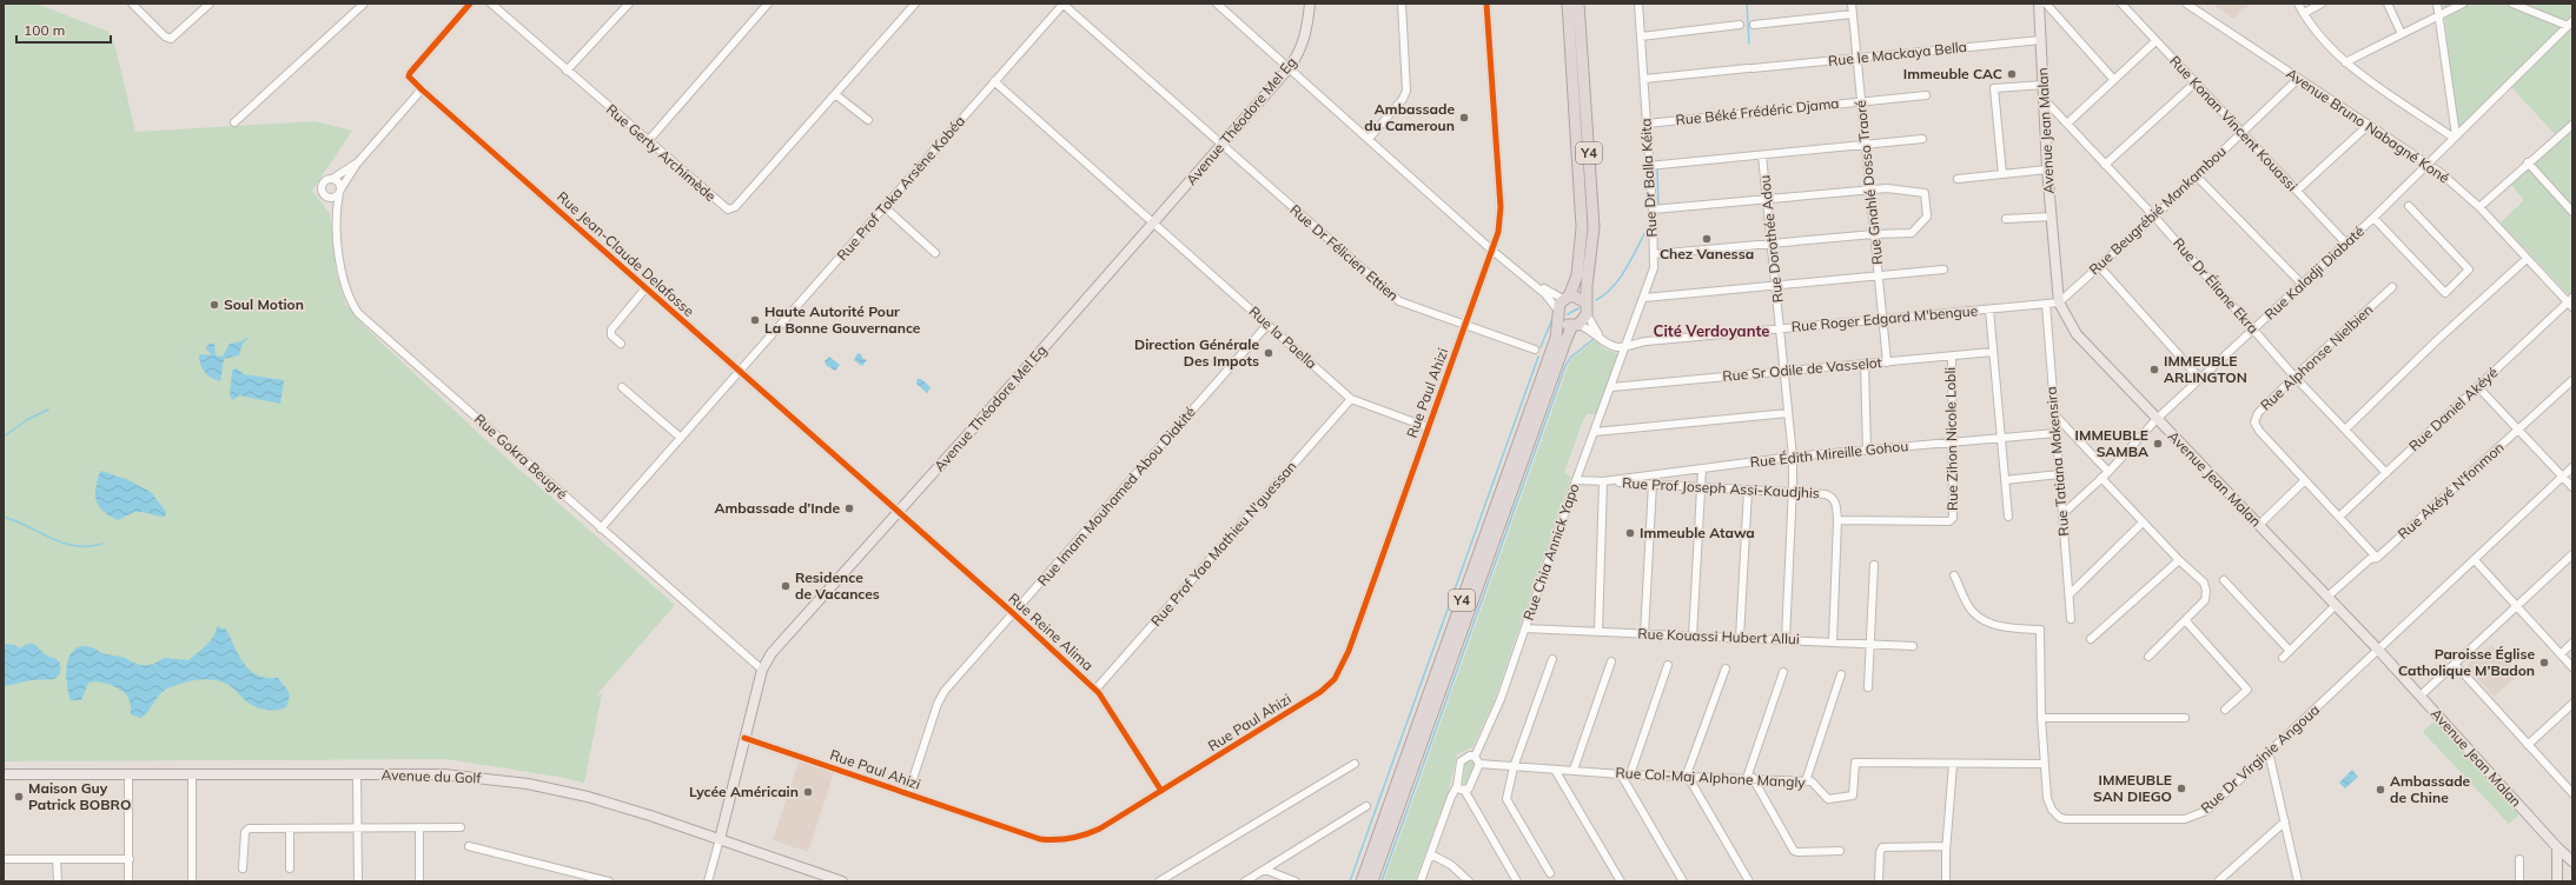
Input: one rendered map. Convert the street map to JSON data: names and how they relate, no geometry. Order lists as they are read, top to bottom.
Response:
{
  "streets": {
    "highway": ["Y4"],
    "main road": ["Avenue Théodore Mel Eg", "Avenue Jean Malan", "Avenue du Golf"],
    "street": [
      "Rue le Mackaya Bella",
      "Rue Béké Frédéric Djama",
      "Rue Konan Vincent Kouassi",
      "Avenue Bruno Nabagné Koné",
      "Rue Gerty Archimède",
      "Rue Dr Balla Kéita",
      "Rue Gnahlé Dosso Traoré",
      "Rue Prof Toka Arsène Kobéa",
      "Rue Beugrébié Mankambou",
      "Rue Dorothée Adou",
      "Rue Dr Félicien Ettien",
      "Rue Jean-Claude Delafosse",
      "Rue Kaladji Diabaté",
      "Rue Dr Éliane Ekra",
      "Rue Roger Edgard M'bengue",
      "Rue la Paella",
      "Rue Alphonse Nielbien",
      "Rue Sr Odile de Vasselot",
      "Rue Paul Ahizi",
      "Rue Daniel Akéyé",
      "Rue Zihon Nicole Lobli",
      "Rue Édith Mireille Gohou",
      "Rue Gokra Beugré",
      "Rue Tatiana Makensira",
      "Rue Prof Joseph Assi-Kaudjhis",
      "Rue Akéyé N'fonmon",
      "Rue Imam Mouhamed Abou Diakité",
      "Rue Prof Yao Mathieu N'guessan",
      "Rue Chia Annick Yapo",
      "Rue Reine Alima",
      "Rue Kouassi Hubert Allui",
      "Rue Dr Virginie Angoua",
      "Rue Col-Maj Alphone Mangly"
    ]
  },
  "crossings": [
    ["Rue le Mackaya Bella", "Avenue Jean Malan"],
    ["Rue le Mackaya Bella", "Rue Dr Balla Kéita"],
    ["Rue le Mackaya Bella", "Rue Gnahlé Dosso Traoré"],
    ["Rue Béké Frédéric Djama", "Rue Dr Balla Kéita"],
    ["Rue Béké Frédéric Djama", "Rue Gnahlé Dosso Traoré"],
    ["Avenue Théodore Mel Eg", "Rue Dr Félicien Ettien"],
    ["Avenue Théodore Mel Eg", "Rue Jean-Claude Delafosse"],
    ["Avenue Théodore Mel Eg", "Rue la Paella"],
    ["Avenue Théodore Mel Eg", "Rue Paul Ahizi"],
    ["Avenue Théodore Mel Eg", "Rue Gokra Beugré"],
    ["Avenue Théodore Mel Eg", "Rue Reine Alima"],
    ["Avenue Théodore Mel Eg", "Avenue du Golf"],
    ["Rue Konan Vincent Kouassi", "Rue Beugrébié Mankambou"],
    ["Rue Konan Vincent Kouassi", "Rue Kaladji Diabaté"],
    ["Avenue Bruno Nabagné Koné", "Rue Beugrébié Mankambou"],
    ["Avenue Bruno Nabagné Koné", "Rue Kaladji Diabaté"],
    ["Avenue Bruno Nabagné Koné", "Rue Daniel Akéyé"],
    ["Avenue Jean Malan", "Rue Beugrébié Mankambou"],
    ["Avenue Jean Malan", "Rue Kaladji Diabaté"],
    ["Avenue Jean Malan", "Rue Dr Éliane Ekra"],
    ["Avenue Jean Malan", "Rue Roger Edgard M'bengue"],
    ["Avenue Jean Malan", "Rue Akéyé N'fonmon"],
    ["Avenue Jean Malan", "Rue Dr Virginie Angoua"],
    ["Y4", "Rue Roger Edgard M'bengue"],
    ["Rue Dr Balla Kéita", "Rue Roger Edgard M'bengue"],
    ["Rue Dr Balla Kéita", "Rue Chia Annick Yapo"],
    ["Rue Gnahlé Dosso Traoré", "Rue Roger Edgard M'bengue"],
    ["Rue Gnahlé Dosso Traoré", "Rue Sr Odile de Vasselot"],
    ["Rue Prof Toka Arsène Kobéa", "Rue Dr Félicien Ettien"],
    ["Rue Prof Toka Arsène Kobéa", "Rue Jean-Claude Delafosse"],
    ["Rue Prof Toka Arsène Kobéa", "Rue la Paella"],
    ["Rue Prof Toka Arsène Kobéa", "Rue Gokra Beugré"],
    ["Rue Beugrébié Mankambou", "Rue Dr Éliane Ekra"],
    ["Rue Beugrébié Mankambou", "Rue Roger Edgard M'bengue"],
    ["Rue Dorothée Adou", "Rue Roger Edgard M'bengue"],
    ["Rue Dorothée Adou", "Rue Sr Odile de Vasselot"],
    ["Rue Dorothée Adou", "Rue Édith Mireille Gohou"],
    ["Rue Dorothée Adou", "Rue Prof Joseph Assi-Kaudjhis"],
    ["Rue Dorothée Adou", "Rue Kouassi Hubert Allui"],
    ["Rue Dr Félicien Ettien", "Rue Paul Ahizi"],
    ["Rue Jean-Claude Delafosse", "Rue Gokra Beugré"],
    ["Rue Jean-Claude Delafosse", "Rue Reine Alima"],
    ["Rue Kaladji Diabaté", "Rue Dr Éliane Ekra"],
    ["Rue Kaladji Diabaté", "Rue Tatiana Makensira"],
    ["Rue Dr Éliane Ekra", "Rue Alphonse Nielbien"],
    ["Rue Dr Éliane Ekra", "Rue Daniel Akéyé"],
    ["Rue Roger Edgard M'bengue", "Rue Tatiana Makensira"],
    ["Rue Roger Edgard M'bengue", "Rue Chia Annick Yapo"],
    ["Rue la Paella", "Rue Paul Ahizi"],
    ["Rue la Paella", "Rue Imam Mouhamed Abou Diakité"],
    ["Rue la Paella", "Rue Prof Yao Mathieu N'guessan"],
    ["Rue Alphonse Nielbien", "Rue Daniel Akéyé"],
    ["Rue Alphonse Nielbien", "Rue Akéyé N'fonmon"],
    ["Rue Sr Odile de Vasselot", "Rue Zihon Nicole Lobli"],
    ["Rue Sr Odile de Vasselot", "Rue Chia Annick Yapo"],
    ["Rue Paul Ahizi", "Rue Imam Mouhamed Abou Diakité"],
    ["Rue Paul Ahizi", "Rue Reine Alima"],
    ["Rue Zihon Nicole Lobli", "Rue Édith Mireille Gohou"],
    ["Rue Zihon Nicole Lobli", "Rue Prof Joseph Assi-Kaudjhis"],
    ["Rue Édith Mireille Gohou", "Rue Tatiana Makensira"],
    ["Rue Édith Mireille Gohou", "Rue Prof Joseph Assi-Kaudjhis"],
    ["Rue Prof Joseph Assi-Kaudjhis", "Rue Chia Annick Yapo"],
    ["Rue Prof Joseph Assi-Kaudjhis", "Rue Kouassi Hubert Allui"],
    ["Rue Imam Mouhamed Abou Diakité", "Rue Reine Alima"],
    ["Rue Prof Yao Mathieu N'guessan", "Rue Reine Alima"],
    ["Rue Chia Annick Yapo", "Rue Kouassi Hubert Allui"],
    ["Rue Dr Virginie Angoua", "Rue Col-Maj Alphone Mangly"]
  ],
  "districts": ["Cité Verdoyante"],
  "places": [
    "Immeuble CAC",
    "Ambassade du Cameroun",
    "Chez Vanessa",
    "Soul Motion",
    "Haute Autorité Pour La Bonne Gouvernance",
    "Direction Générale Des Impots",
    "IMMEUBLE ARLINGTON",
    "IMMEUBLE SAMBA",
    "Ambassade d’Inde",
    "Immeuble Atawa",
    "Residence de Vacances",
    "Paroisse Église Catholique M’Badon",
    "IMMEUBLE SAN DIEGO",
    "Ambassade de Chine",
    "Lycée Américain",
    "Maison Guy Patrick BOBRO"
  ],
  "scale_bar": "100 m"
}
